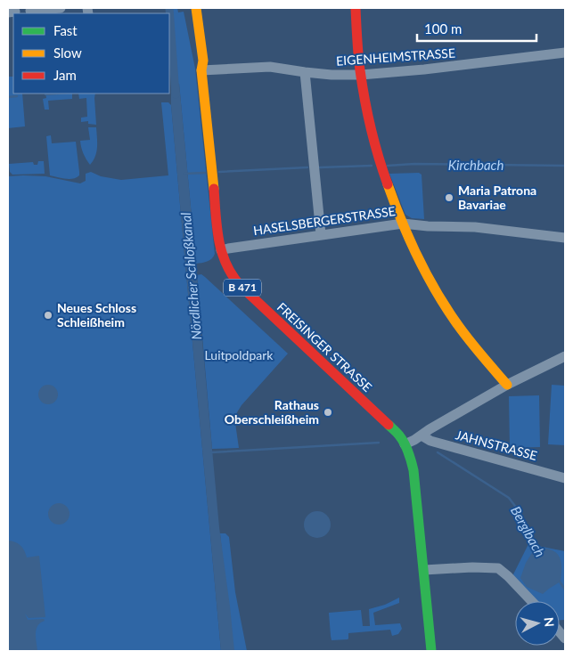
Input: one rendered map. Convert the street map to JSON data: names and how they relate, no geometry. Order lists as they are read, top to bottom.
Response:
{
  "streets": {
    "main road": ["B 471", "FREISINGER STRASSE"],
    "street": ["EIGENHEIMSTRASSE", "HASELSBERGERSTRASSE", "JAHNSTRASSE"]
  },
  "crossings": [
    ["EIGENHEIMSTRASSE", "FREISINGER STRASSE"],
    ["HASELSBERGERSTRASSE", "FREISINGER STRASSE"]
  ],
  "water": ["Kirchbach", "Nördlicher Schloßkanal", "Berglbach"],
  "parks": ["Luitpoldpark"],
  "places": ["Maria Patrona Bavariae", "Neues Schloss Schleißheim", "Rathaus Oberschleißheim"],
  "legend": ["Fast", "Slow", "Jam"],
  "scale_bar": "100 m",
  "north": "right"
}
